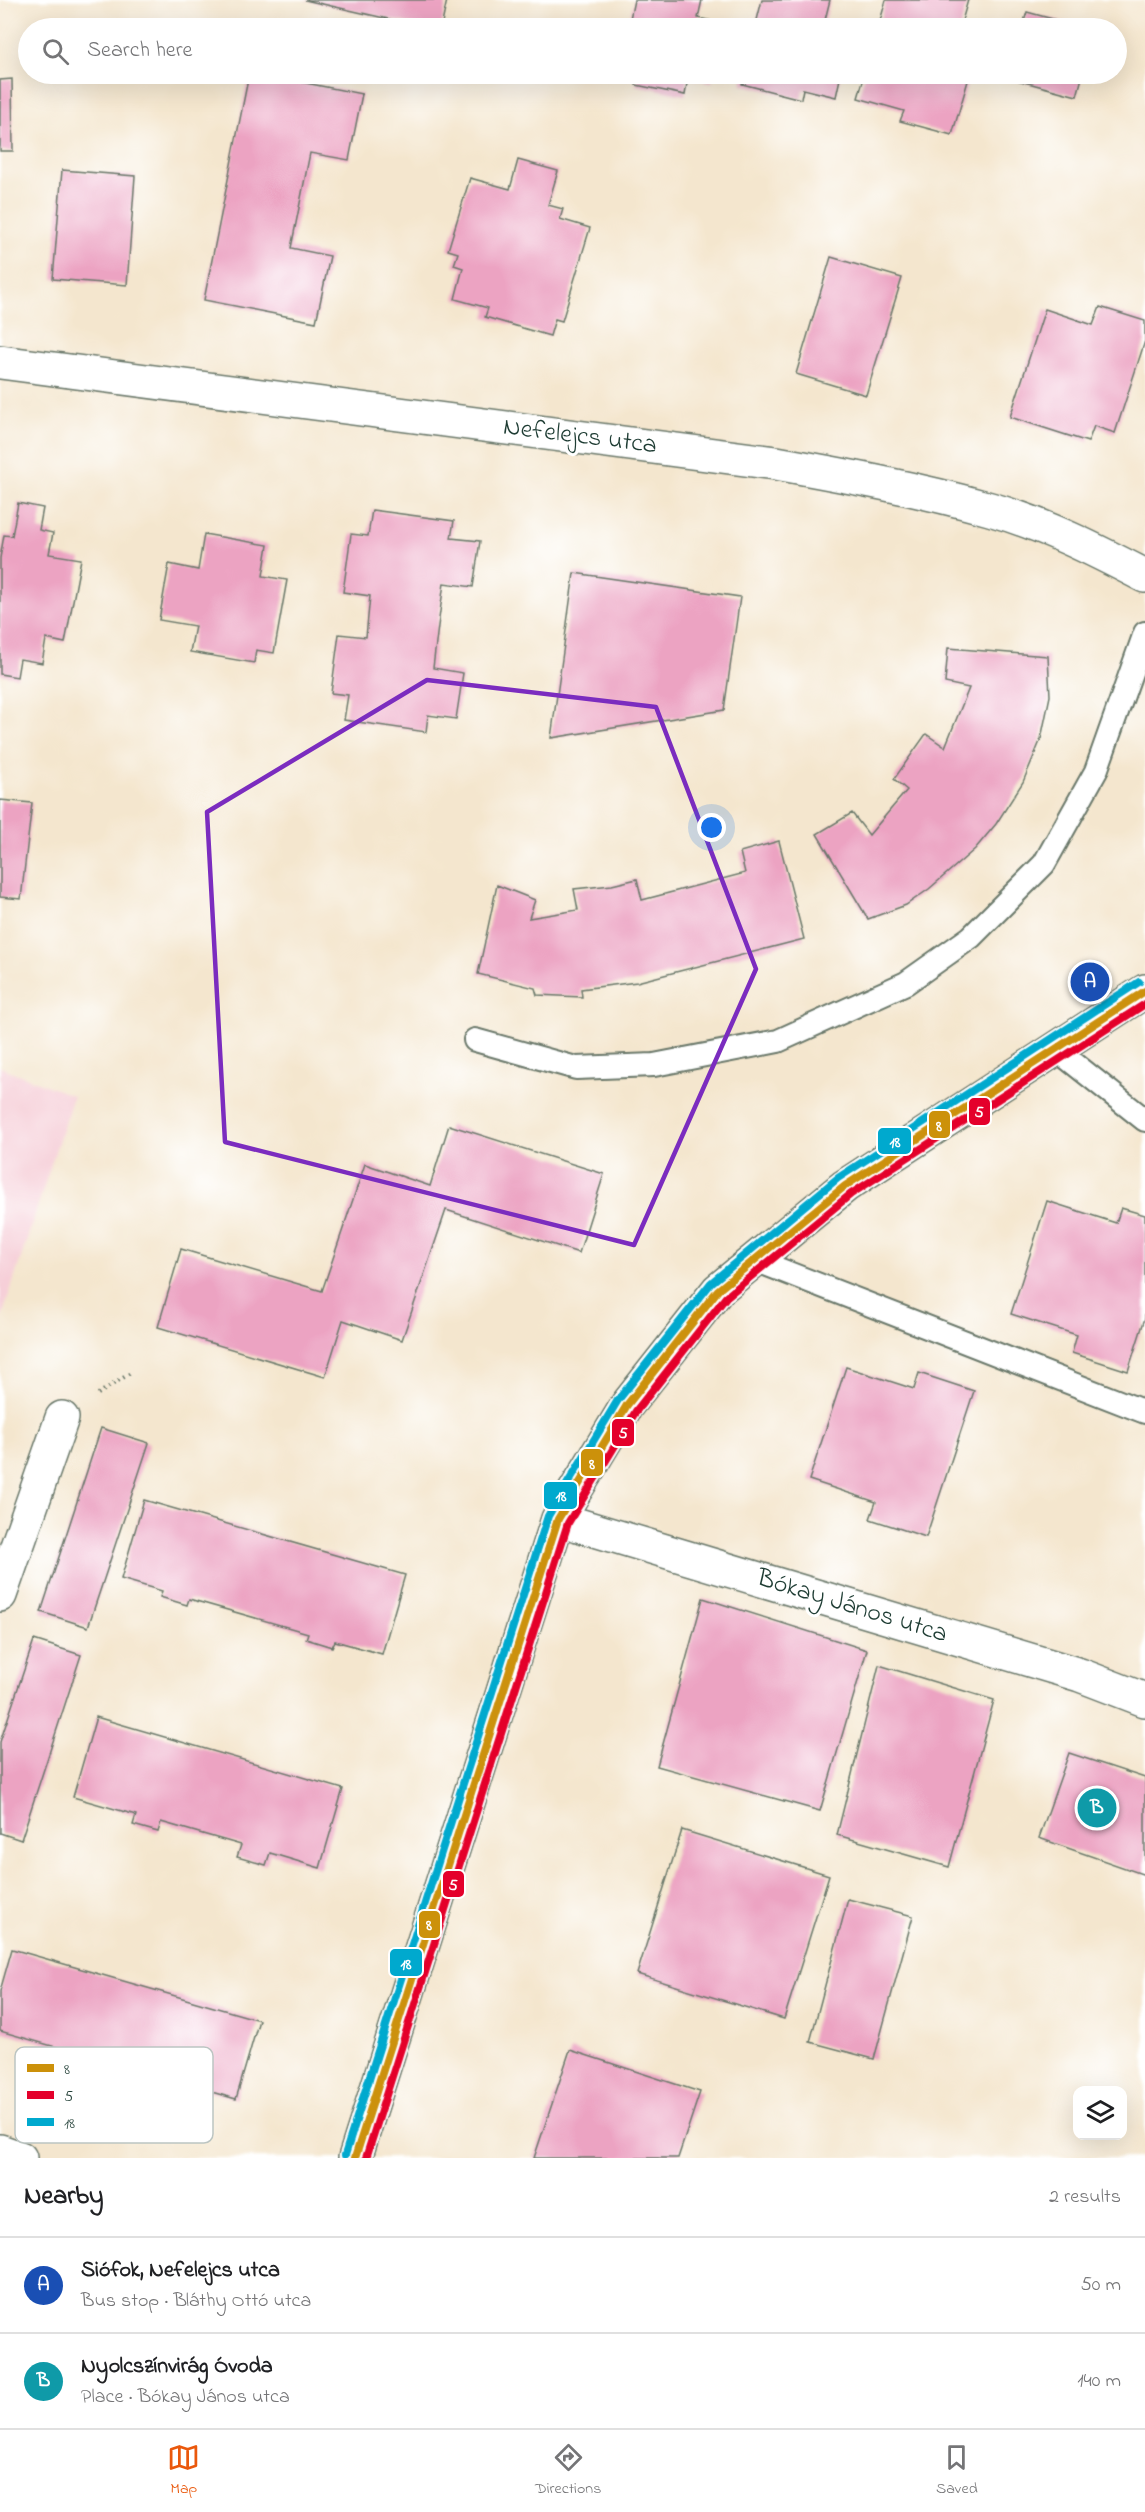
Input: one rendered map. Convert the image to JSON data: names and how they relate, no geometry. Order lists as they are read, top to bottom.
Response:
{
  "streets": {
    "street": ["Nefelejcs utca", "Bókay János utca"]
  },
  "lines": ["transit line 18", "transit line 8", "transit line 5"],
  "legend": ["8", "5", "18"],
  "page": {
    "search": "Search here",
    "pins": ["A", "B"],
    "heading": ["Nearby", "2 results"],
    "list": [
      {
        "mark": "A",
        "name": "Siófok, Nefelejcs utca",
        "note": "Bus stop · Bláthy Ottó utca",
        "value": "50 m"
      },
      {
        "mark": "B",
        "name": "Nyolcszínvirág Óvoda",
        "note": "Place · Bókay János utca",
        "value": "140 m"
      }
    ],
    "nav": ["Map", "Directions", "Saved"]
  }
}
